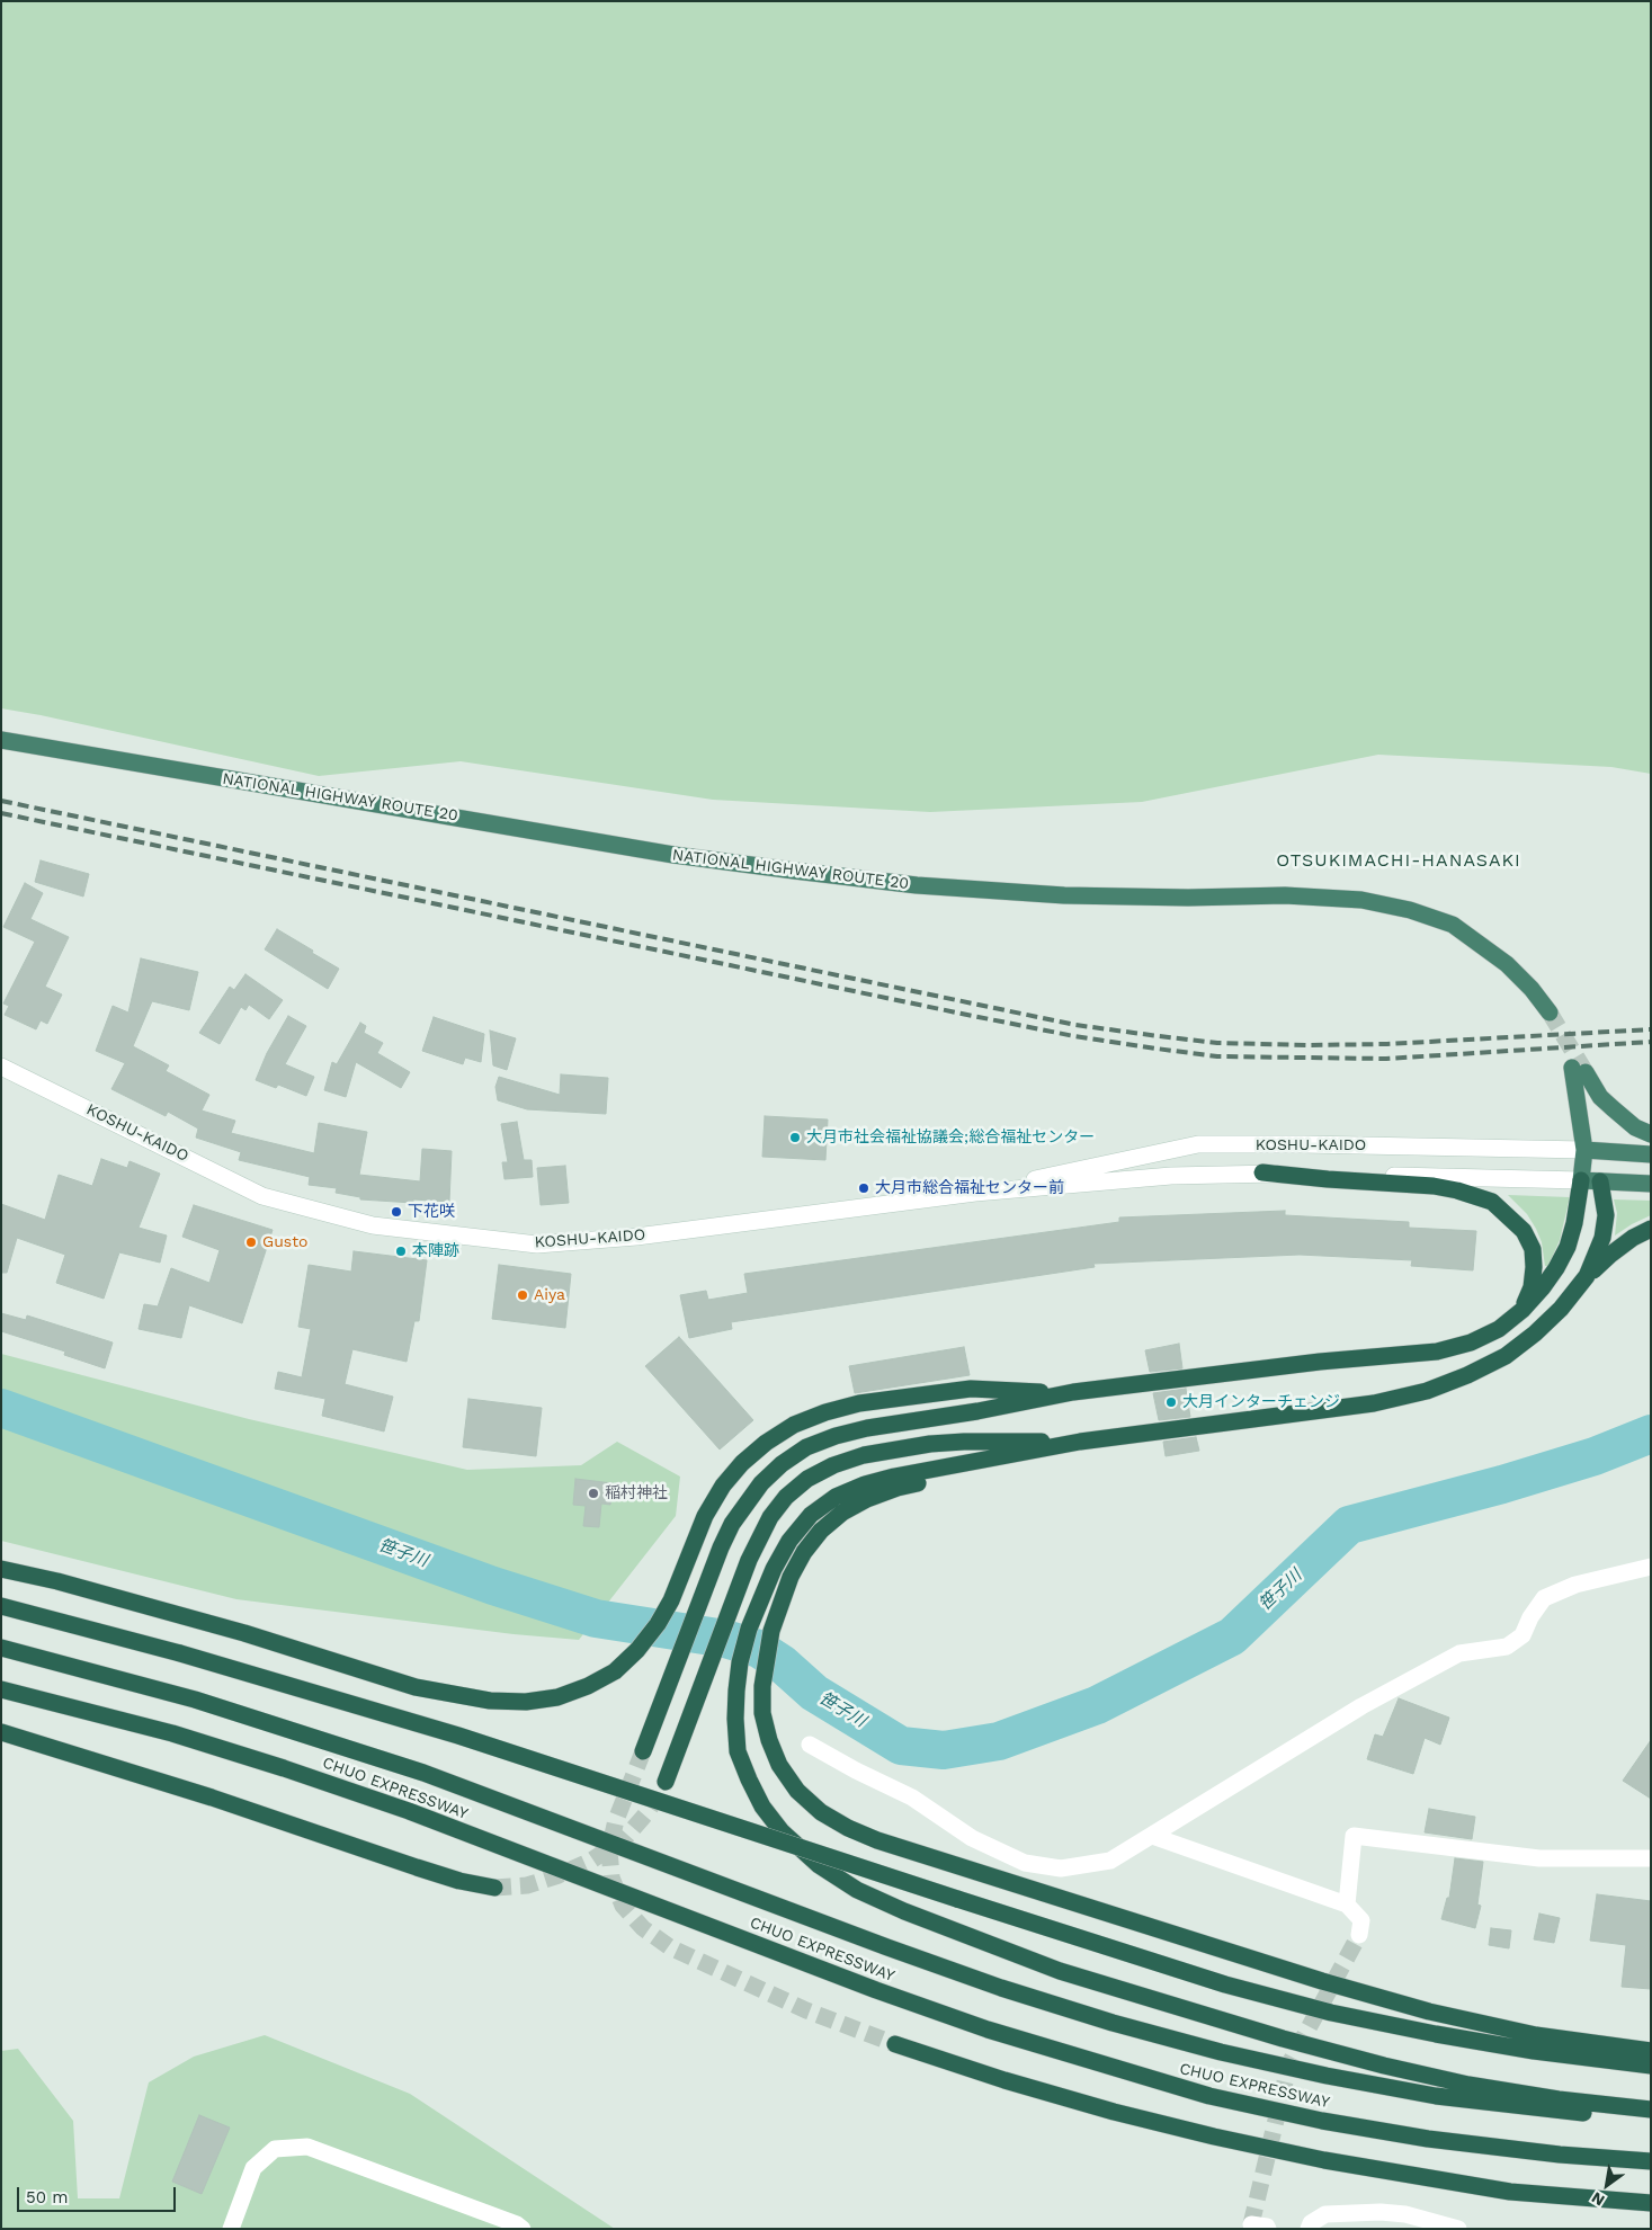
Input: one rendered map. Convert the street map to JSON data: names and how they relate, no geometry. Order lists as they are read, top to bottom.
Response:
{
  "streets": {
    "highway": ["NATIONAL HIGHWAY ROUTE 20", "KOSHU-KAIDO", "CHUO EXPRESSWAY"]
  },
  "districts": ["OTSUKIMACHI-HANASAKI"],
  "water": ["笹子川"],
  "places": [
    "大月市社会福祉協議会;総合福祉センター",
    "大月市総合福祉センター前",
    "下花咲",
    "Gusto",
    "本陣跡",
    "Aiya",
    "大月インターチェンジ",
    "稲村神社"
  ],
  "scale_bar": "50 m",
  "north": "bottom left"
}
